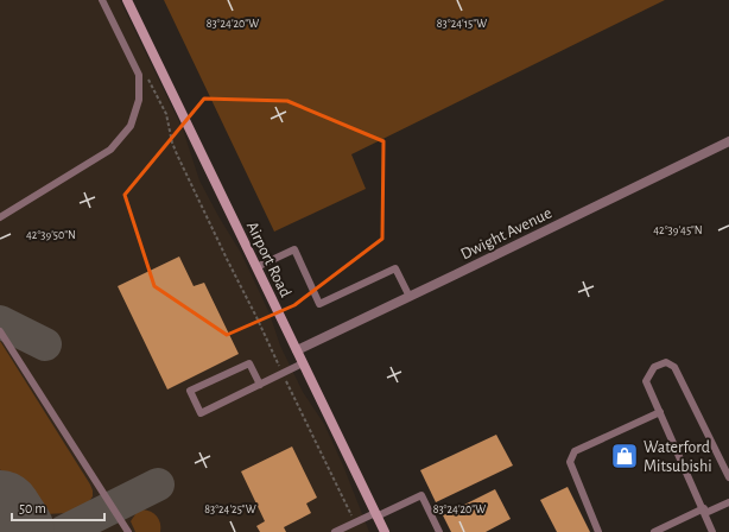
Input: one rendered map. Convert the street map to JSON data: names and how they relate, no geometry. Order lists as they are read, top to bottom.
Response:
{
  "streets": {
    "street": ["Dwight Avenue", "Airport Road"]
  },
  "crossings": [
    ["Dwight Avenue", "Airport Road"]
  ],
  "places": {
    "shop": ["Waterford Mitsubishi"]
  },
  "scale_bar": "50 m",
  "coordinates": [
    "83°24'20\"W",
    "83°24'15\"W",
    "42°39'45\"N",
    "42°39'50\"N",
    "83°24'25\"W"
  ]
}
